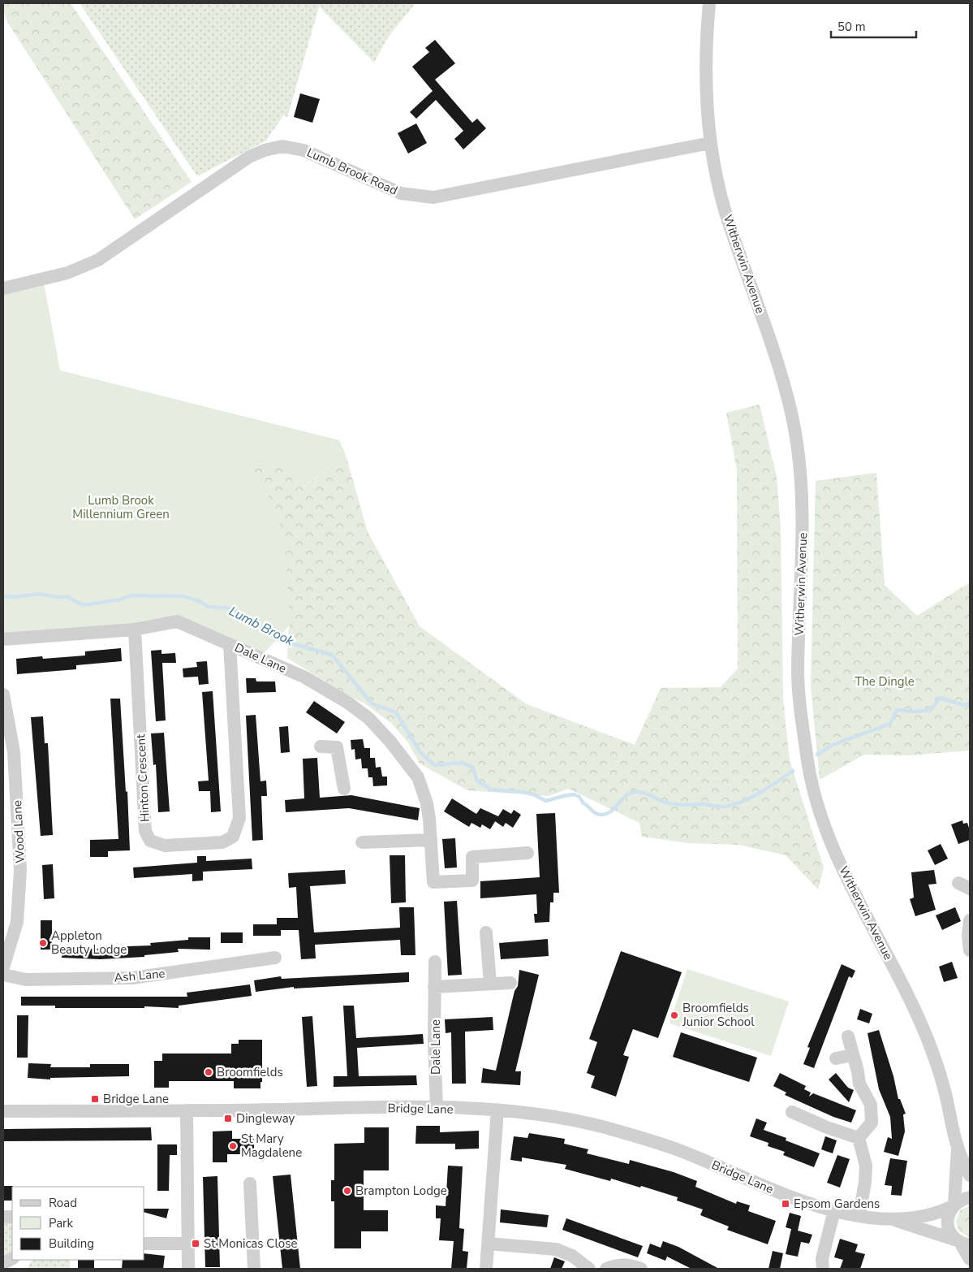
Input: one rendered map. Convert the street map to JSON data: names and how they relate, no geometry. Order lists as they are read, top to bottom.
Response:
{
  "streets": {
    "street": [
      "Lumb Brook Road",
      "Witherwin Avenue",
      "Dale Lane",
      "Hinton Crescent",
      "Wood Lane",
      "Ash Lane",
      "Bridge Lane"
    ]
  },
  "crossings": [
    ["Lumb Brook Road", "Witherwin Avenue"],
    ["Witherwin Avenue", "Bridge Lane"],
    ["Dale Lane", "Hinton Crescent"],
    ["Dale Lane", "Bridge Lane"]
  ],
  "water": ["Lumb Brook"],
  "parks": ["Lumb Brook Millennium Green", "The Dingle"],
  "places": {
    "other": [
      "Appleton Beauty Lodge",
      "Broomfields Junior School",
      "Broomfields",
      "St Mary Magdalene",
      "Brampton Lodge"
    ],
    "transit": [
      "Bridge Lane",
      "Dingleway",
      "Epsom Gardens",
      "St Monicas Close"
    ]
  },
  "legend": ["Road", "Park", "Building"],
  "scale_bar": "50 m"
}
